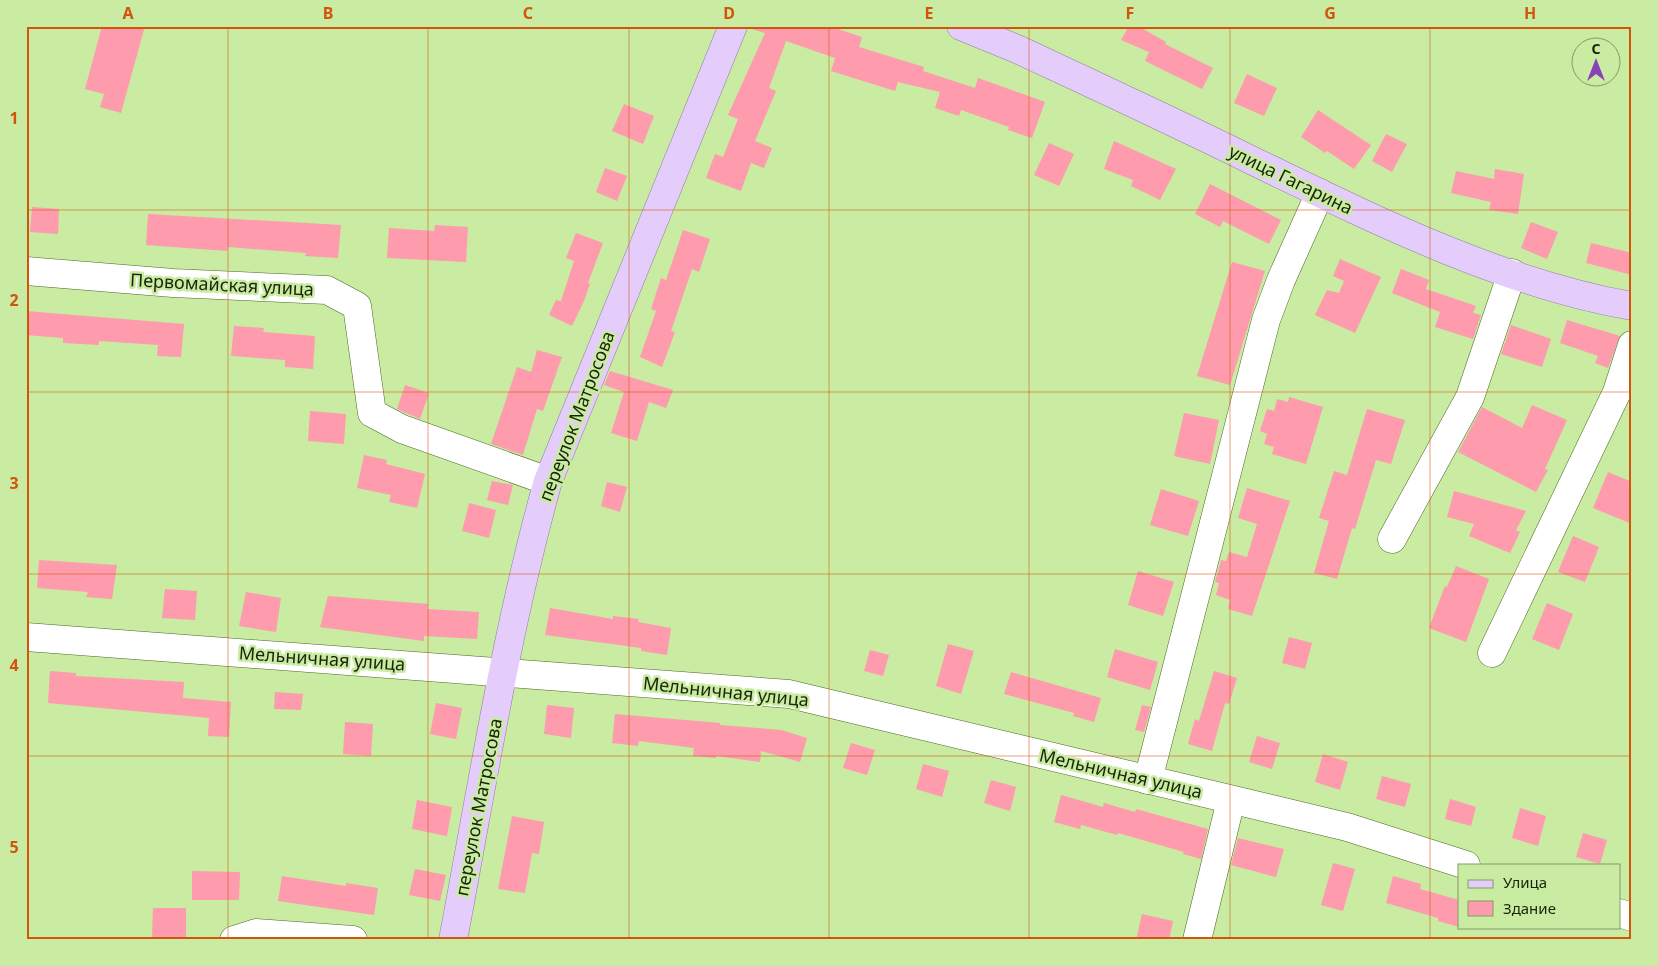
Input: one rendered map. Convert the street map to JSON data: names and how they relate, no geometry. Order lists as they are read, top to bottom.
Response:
{
  "streets": {
    "main road": ["улица Гагарина", "переулок Матросова"],
    "street": ["Первомайская улица", "Мельничная улица"]
  },
  "crossings": [
    ["Первомайская улица", "переулок Матросова"],
    ["переулок Матросова", "Мельничная улица"]
  ],
  "legend": ["Улица", "Здание"],
  "north": "top",
  "grid": {
    "columns": [
      "A",
      "B",
      "C",
      "D",
      "E",
      "F",
      "G",
      "H"
    ],
    "rows": [
      "1",
      "2",
      "3",
      "4",
      "5"
    ]
  }
}
